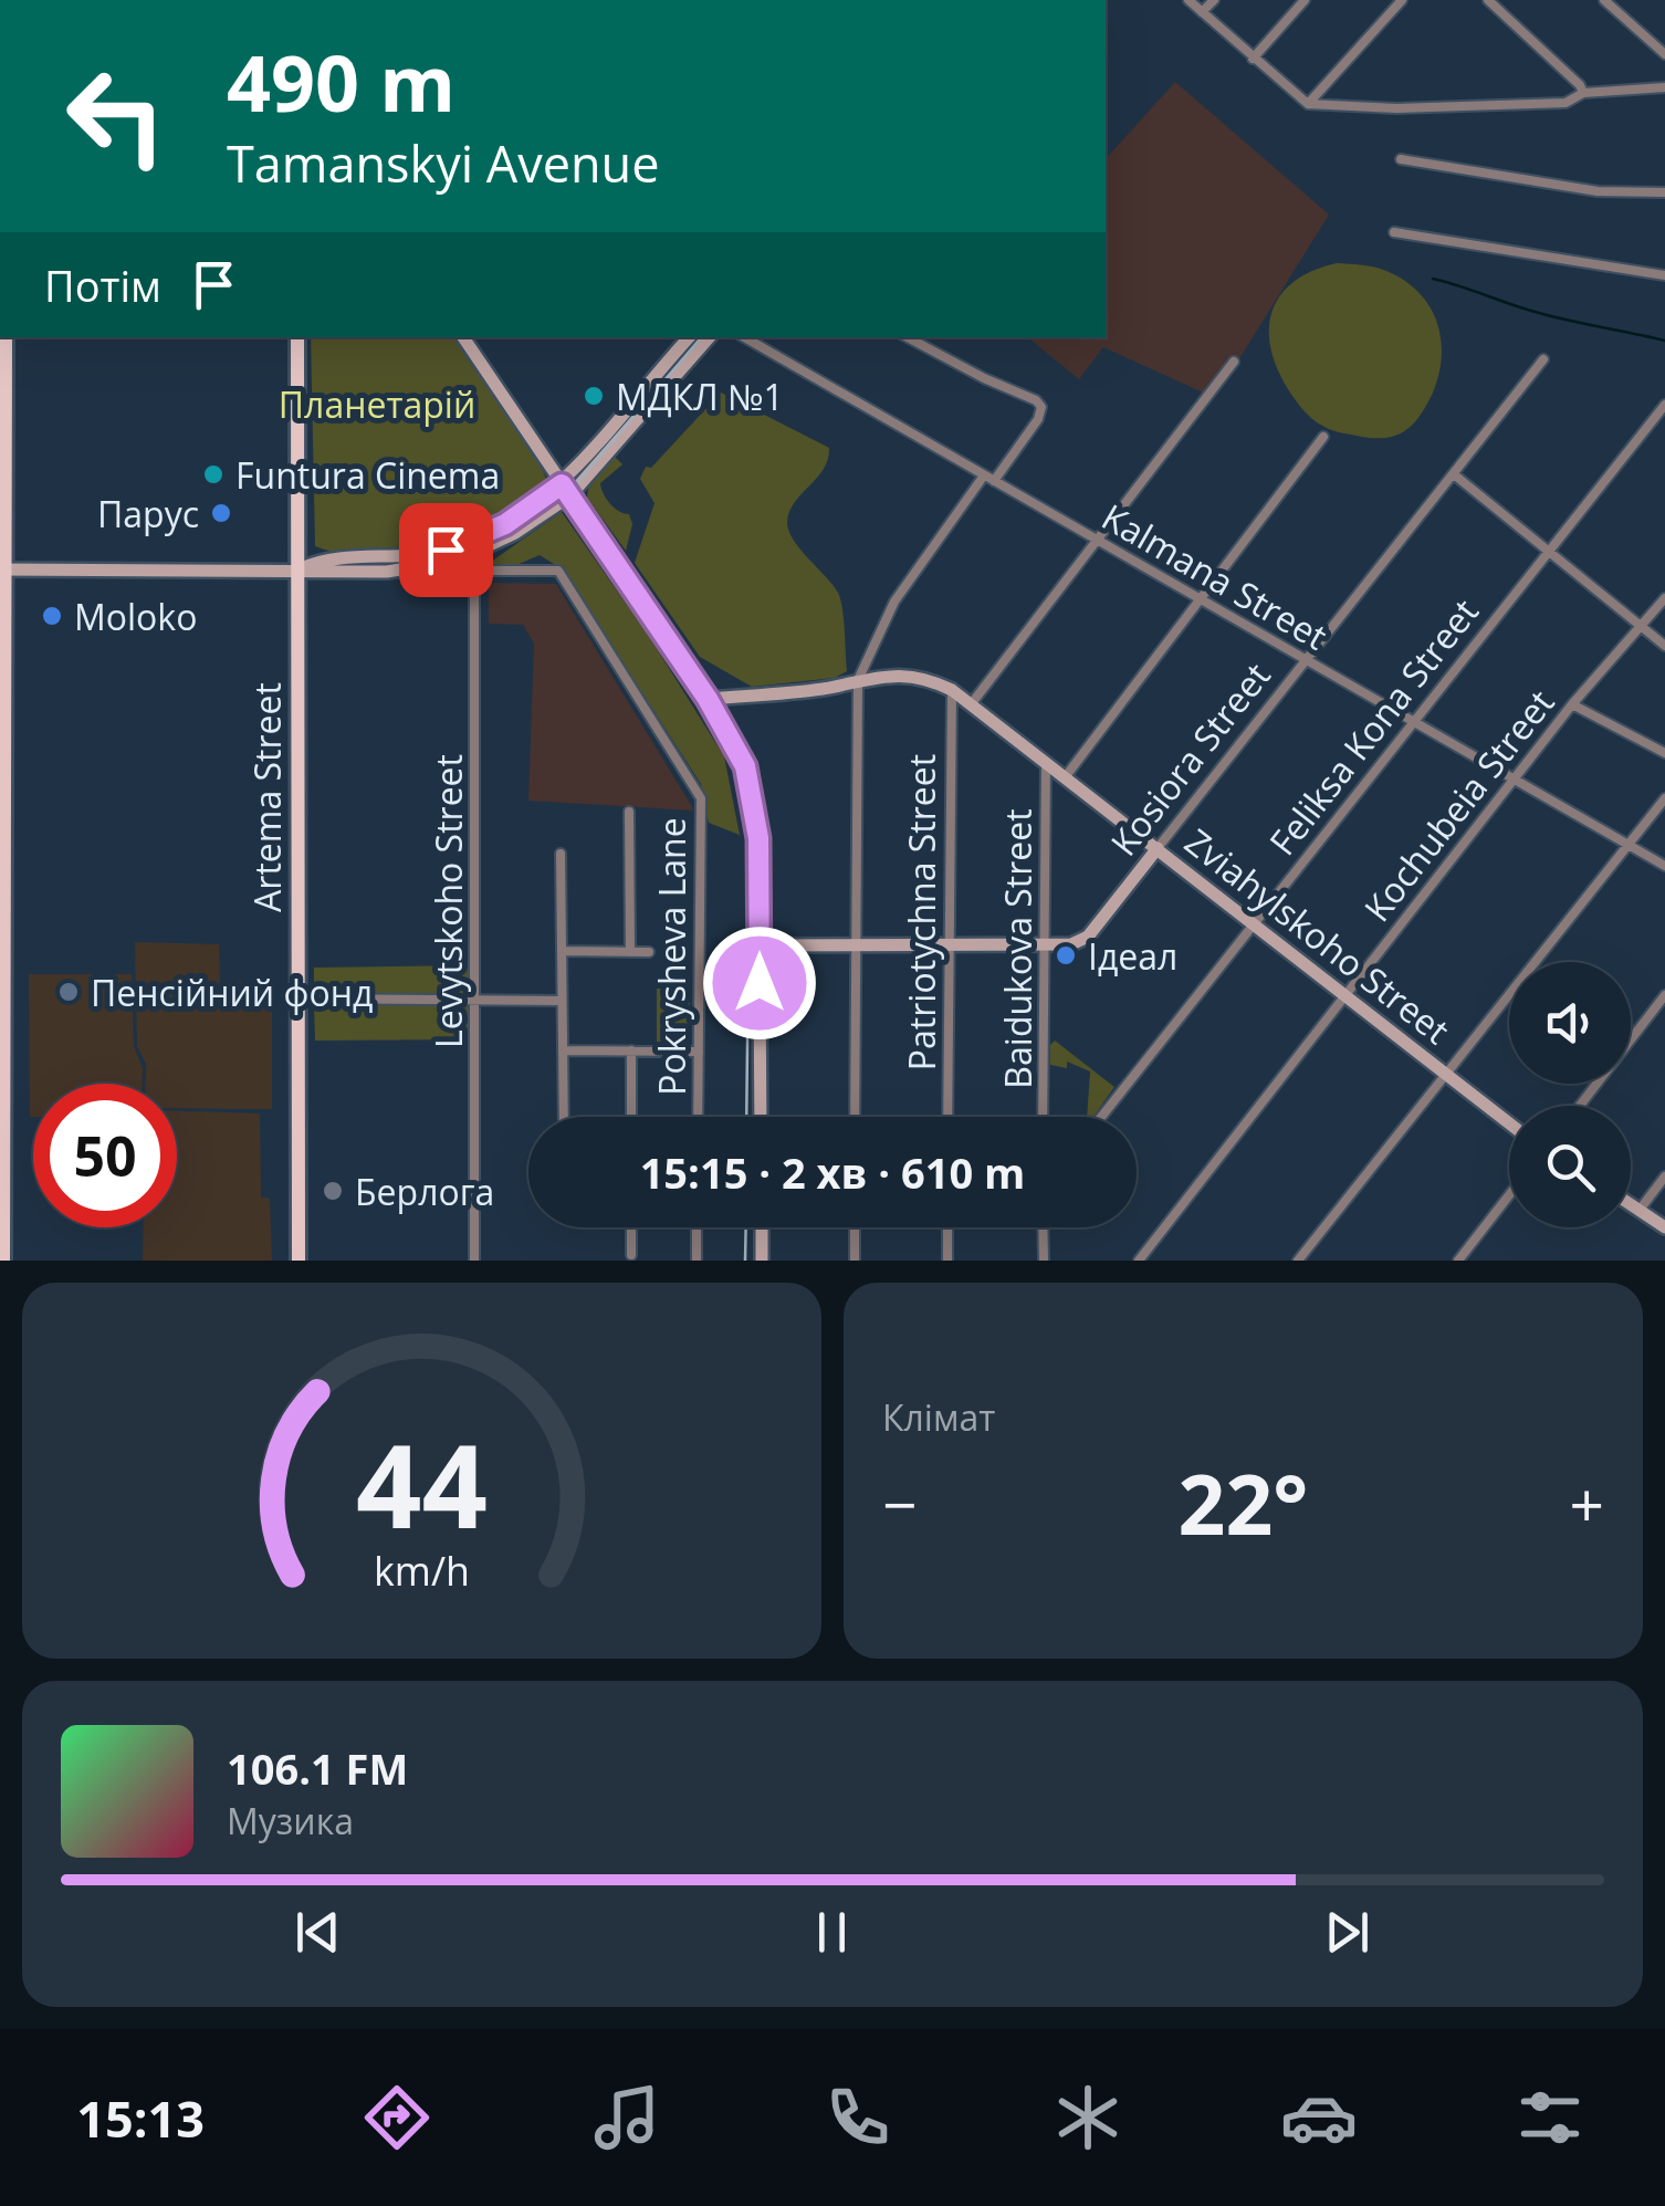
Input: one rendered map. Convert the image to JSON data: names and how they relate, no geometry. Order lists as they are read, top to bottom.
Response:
{
  "streets": {
    "main road": ["Artema Street"],
    "street": [
      "Kalmana Street",
      "Feliksa Kona Street",
      "Kosiora Street",
      "Kochubeia Street",
      "Levytskoho Street",
      "Patriotychna Street",
      "Zviahylskoho Street",
      "Baidukova Street",
      "Pokrysheva Lane"
    ]
  },
  "crossings": [
    ["Kalmana Street", "Feliksa Kona Street"],
    ["Kalmana Street", "Kosiora Street"],
    ["Kalmana Street", "Kochubeia Street"],
    ["Feliksa Kona Street", "Zviahylskoho Street"],
    ["Kosiora Street", "Patriotychna Street"],
    ["Kosiora Street", "Zviahylskoho Street"],
    ["Kosiora Street", "Baidukova Street"],
    ["Kochubeia Street", "Zviahylskoho Street"],
    ["Levytskoho Street", "Pokrysheva Lane"],
    ["Patriotychna Street", "Zviahylskoho Street"],
    ["Zviahylskoho Street", "Baidukova Street"]
  ],
  "parks": ["Планетарій"],
  "places": [
    "МДКЛ №1",
    "Funtura Cinema",
    "Парус",
    "Moloko",
    "Ідеал",
    "Пенсійний фонд",
    "Берлога"
  ],
  "page": {
    "turn": ["490 m", "Tamanskyi Avenue"],
    "then": "Потім",
    "limit": "50",
    "trip": "15:15 · 2 хв · 610 m",
    "tile": "Клімат",
    "heat": ["−", "22°", "+"],
    "song": ["106.1 FM", "Музика"],
    "tabs": "15:13",
    "gauge": ["44", "km/h"]
  }
}
